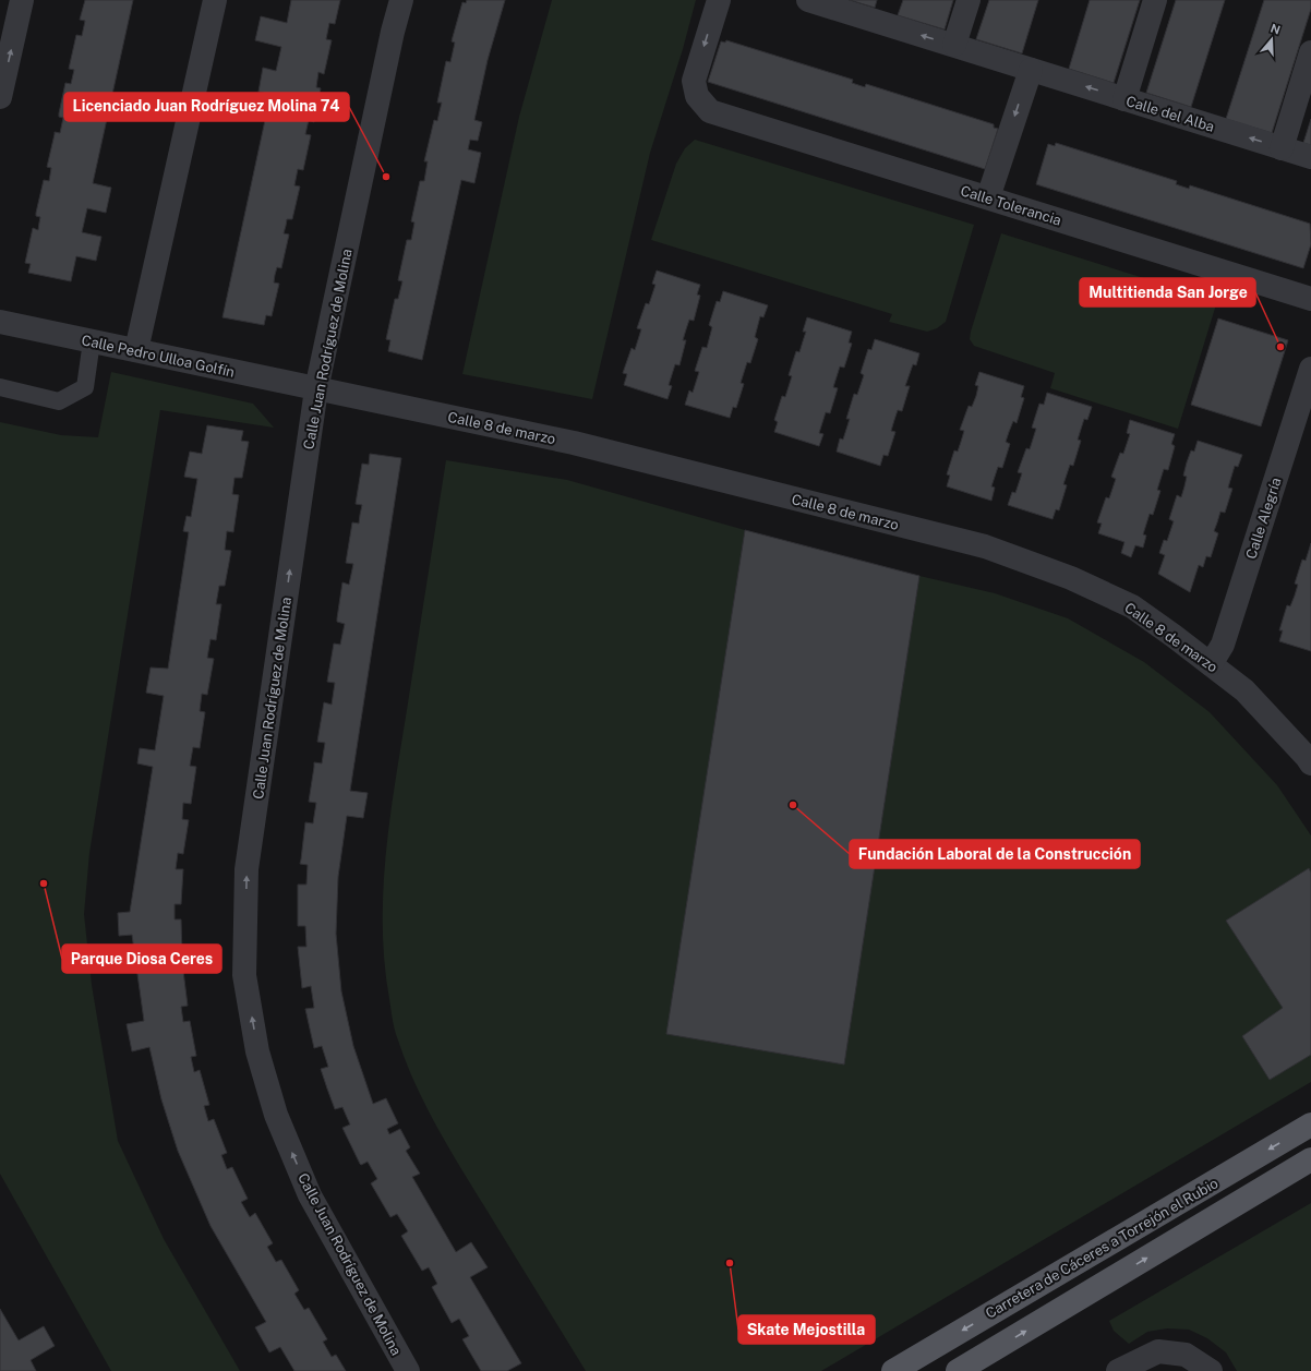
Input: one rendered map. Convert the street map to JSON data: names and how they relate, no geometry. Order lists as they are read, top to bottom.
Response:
{
  "streets": {
    "main road": ["Carretera de Cáceres a Torrejón el Rubio"],
    "street": [
      "Calle del Alba",
      "Calle Tolerancia",
      "Calle Juan Rodríguez de Molina",
      "Calle Pedro Ulloa Golfín",
      "Calle 8 de marzo",
      "Calle Alegría"
    ]
  },
  "crossings": [
    ["Calle Juan Rodríguez de Molina", "Calle Pedro Ulloa Golfín"],
    ["Calle Juan Rodríguez de Molina", "Calle 8 de marzo"],
    ["Calle Pedro Ulloa Golfín", "Calle 8 de marzo"],
    ["Calle 8 de marzo", "Calle Alegría"]
  ],
  "one_way": ["Calle del Alba", "Calle Tolerancia", "Calle Juan Rodríguez de Molina"],
  "places": [
    "Licenciado Juan Rodríguez Molina 74",
    "Multitienda San Jorge",
    "Fundación Laboral de la Construcción",
    "Parque Diosa Ceres",
    "Skate Mejostilla"
  ],
  "north": "top"
}
